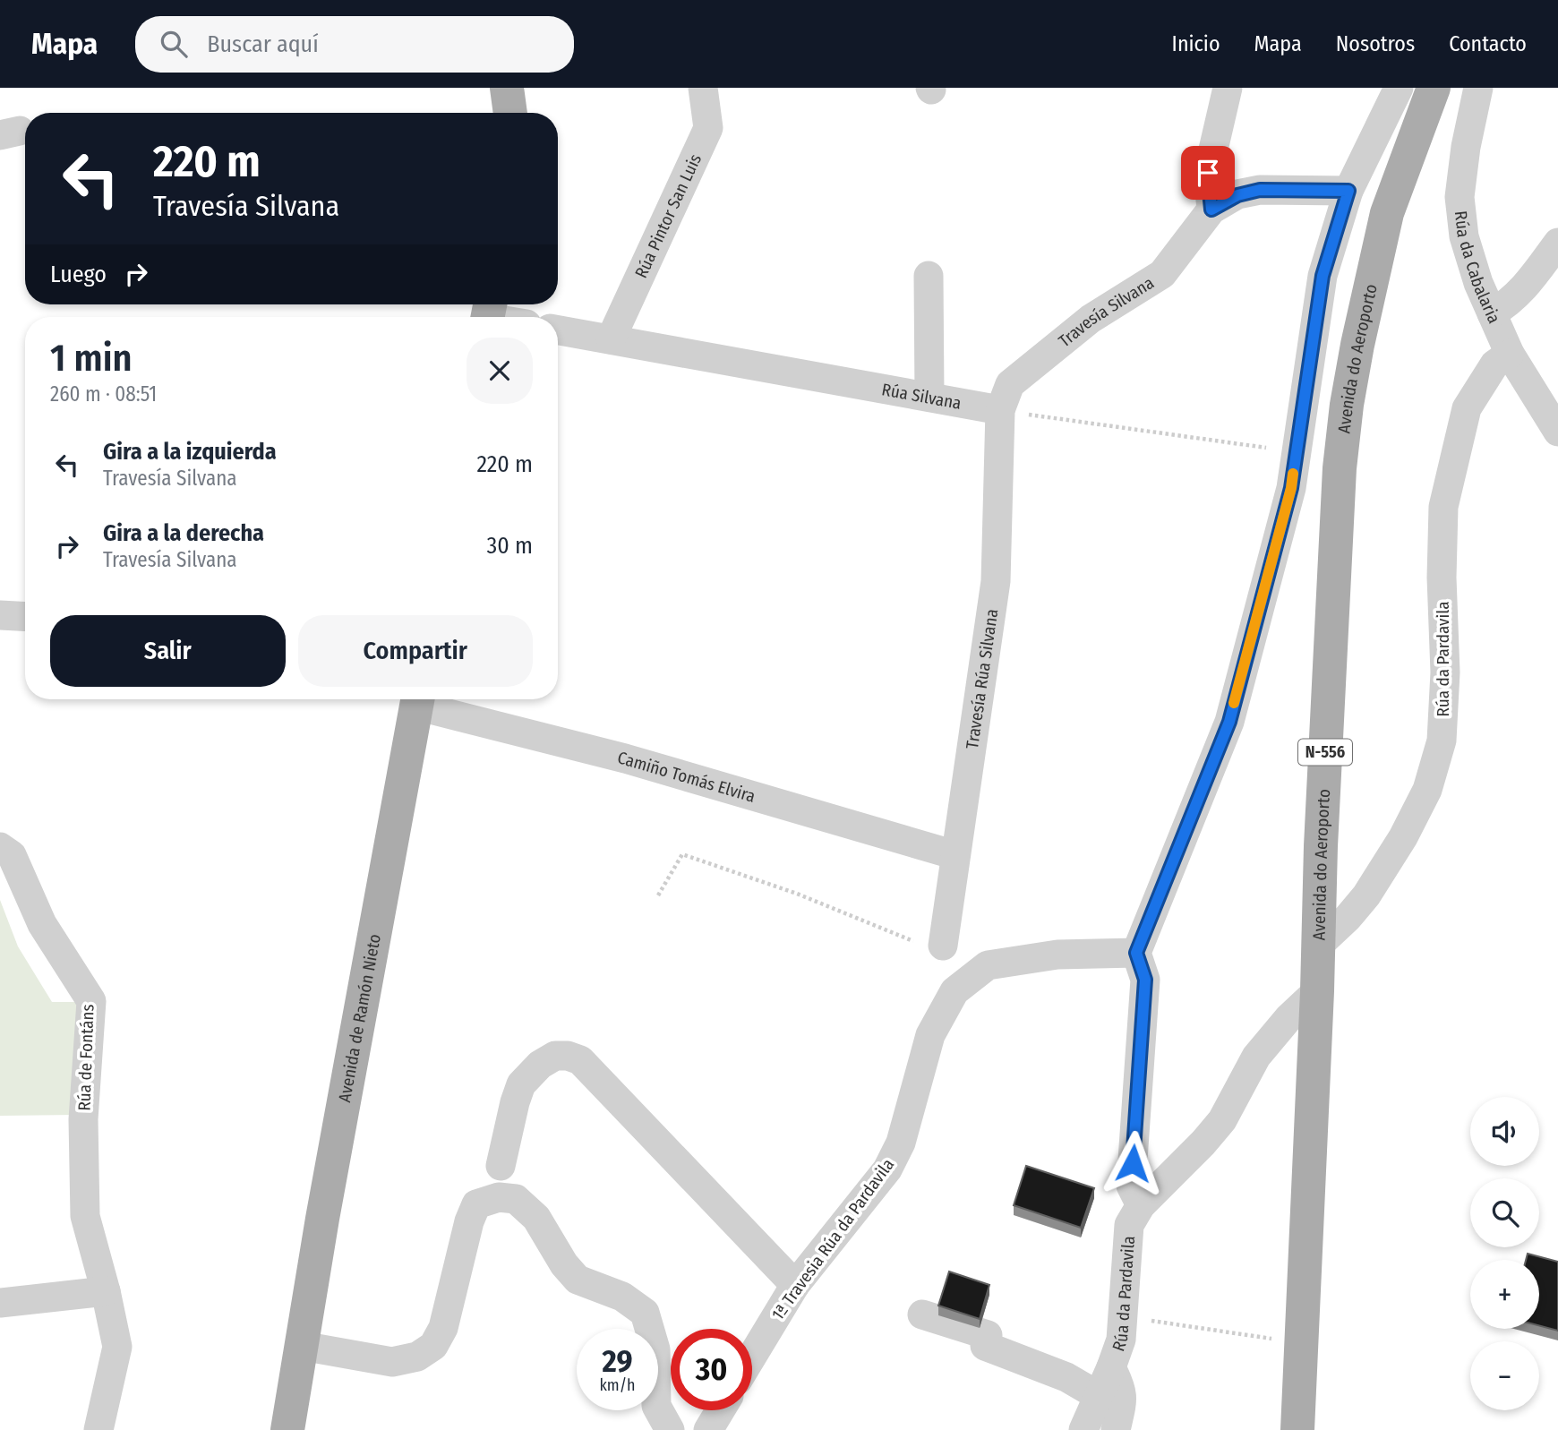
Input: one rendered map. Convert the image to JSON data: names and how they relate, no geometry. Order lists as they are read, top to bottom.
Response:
{
  "streets": {
    "main road": ["Avenida do Aeroporto", "N-556", "Avenida de Ramón Nieto"],
    "street": [
      "Rúa Pintor San Luis",
      "Rúa da Cabalaria",
      "Travesía Silvana",
      "Rúa Silvana",
      "Rúa da Pardavila",
      "Travesía Rúa Silvana",
      "Camiño Tomás Elvira",
      "Rúa de Fontáns",
      "1ª Travesia Rúa da Pardavila"
    ]
  },
  "crossings": [
    ["Rúa Pintor San Luis", "Rúa Silvana"],
    ["Rúa da Cabalaria", "Rúa da Pardavila"],
    ["Travesía Silvana", "Rúa Silvana"],
    ["Travesía Silvana", "Travesía Rúa Silvana"],
    ["Avenida do Aeroporto", "Rúa da Pardavila"],
    ["Rúa Silvana", "Travesía Rúa Silvana"],
    ["Travesía Rúa Silvana", "Camiño Tomás Elvira"]
  ],
  "page": {
    "header": "Mapa",
    "search": "Buscar aquí",
    "nav": [
      "Inicio",
      "Mapa",
      "Nosotros",
      "Contacto"
    ],
    "turn": ["220 m", "Travesía Silvana"],
    "then": "Luego",
    "heading": ["1 min", "260 m · 08:51"],
    "list": [
      {
        "name": "Gira a la izquierda",
        "note": "Travesía Silvana",
        "value": "220 m"
      },
      {
        "name": "Gira a la derecha",
        "note": "Travesía Silvana",
        "value": "30 m"
      }
    ],
    "buttons": ["Salir", "Compartir"],
    "map_buttons": ["+", "−"],
    "speed": "29 km/h",
    "limit": "30"
  }
}
